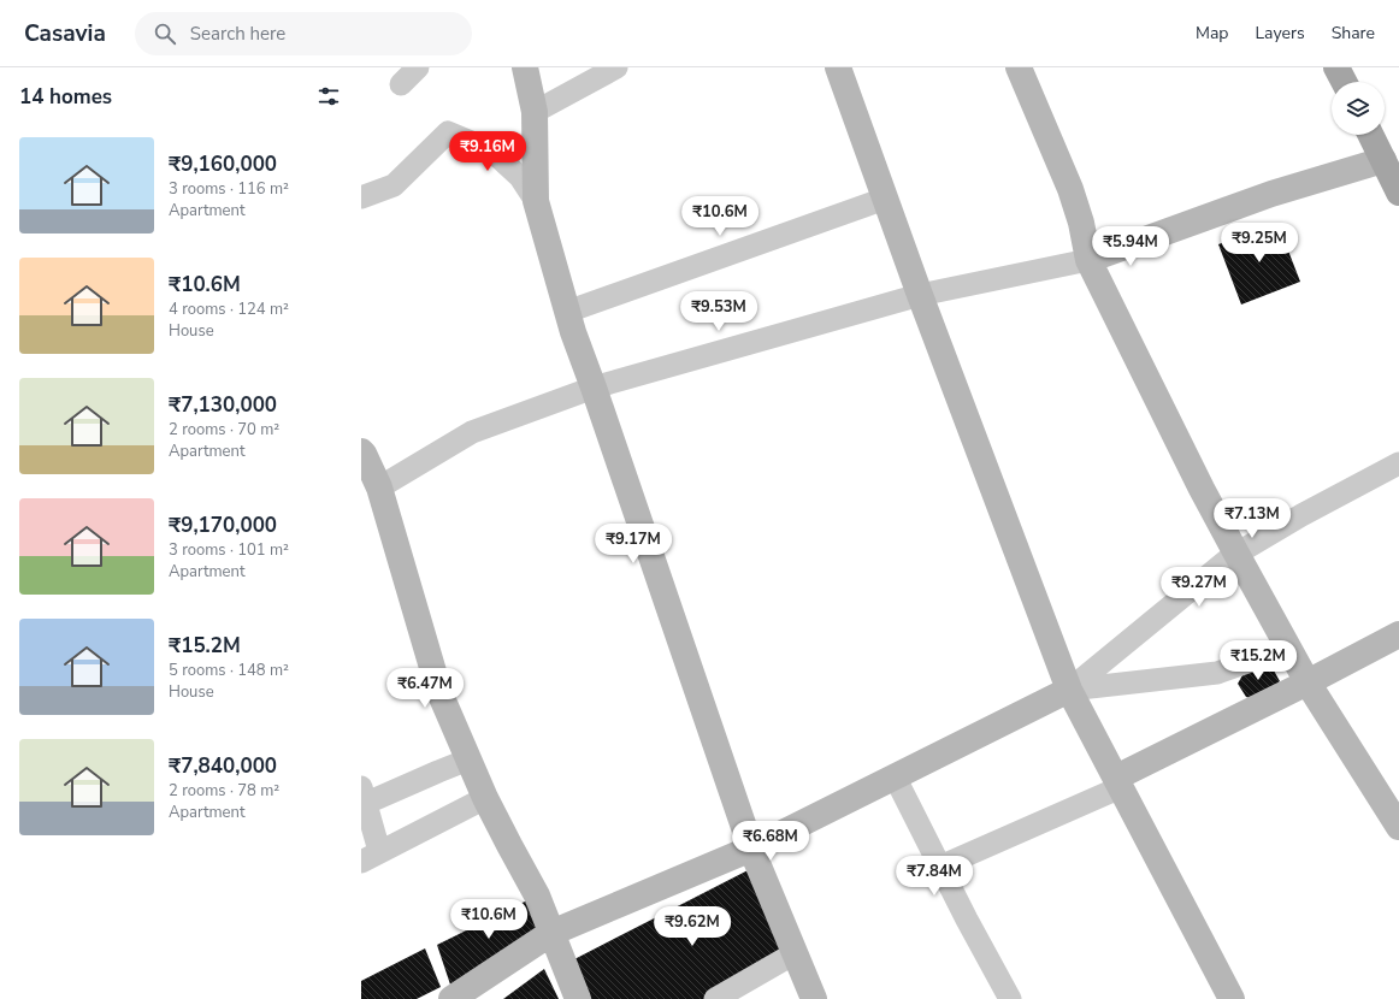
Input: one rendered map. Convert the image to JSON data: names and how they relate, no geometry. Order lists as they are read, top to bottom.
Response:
{
  "page": {
    "header": "Casavia",
    "search": "Search here",
    "nav": ["Map", "Layers", "Share"],
    "heading": "14 homes",
    "list": [
      {
        "name": "₹9,160,000",
        "note": "3 rooms · 116 m² · Apartment"
      },
      {
        "name": "₹10.6M",
        "note": "4 rooms · 124 m² · House"
      },
      {
        "name": "₹7,130,000",
        "note": "2 rooms · 70 m² · Apartment"
      },
      {
        "name": "₹9,170,000",
        "note": "3 rooms · 101 m² · Apartment"
      },
      {
        "name": "₹15.2M",
        "note": "5 rooms · 148 m² · House"
      },
      {
        "name": "₹7,840,000",
        "note": "2 rooms · 78 m² · Apartment"
      }
    ],
    "price": [
      "₹9.16M",
      "₹10.6M",
      "₹9.25M",
      "₹5.94M",
      "₹9.53M",
      "₹7.13M",
      "₹9.17M",
      "₹9.27M",
      "₹15.2M",
      "₹6.47M",
      "₹6.68M",
      "₹7.84M",
      "₹10.6M",
      "₹9.62M"
    ]
  }
}
